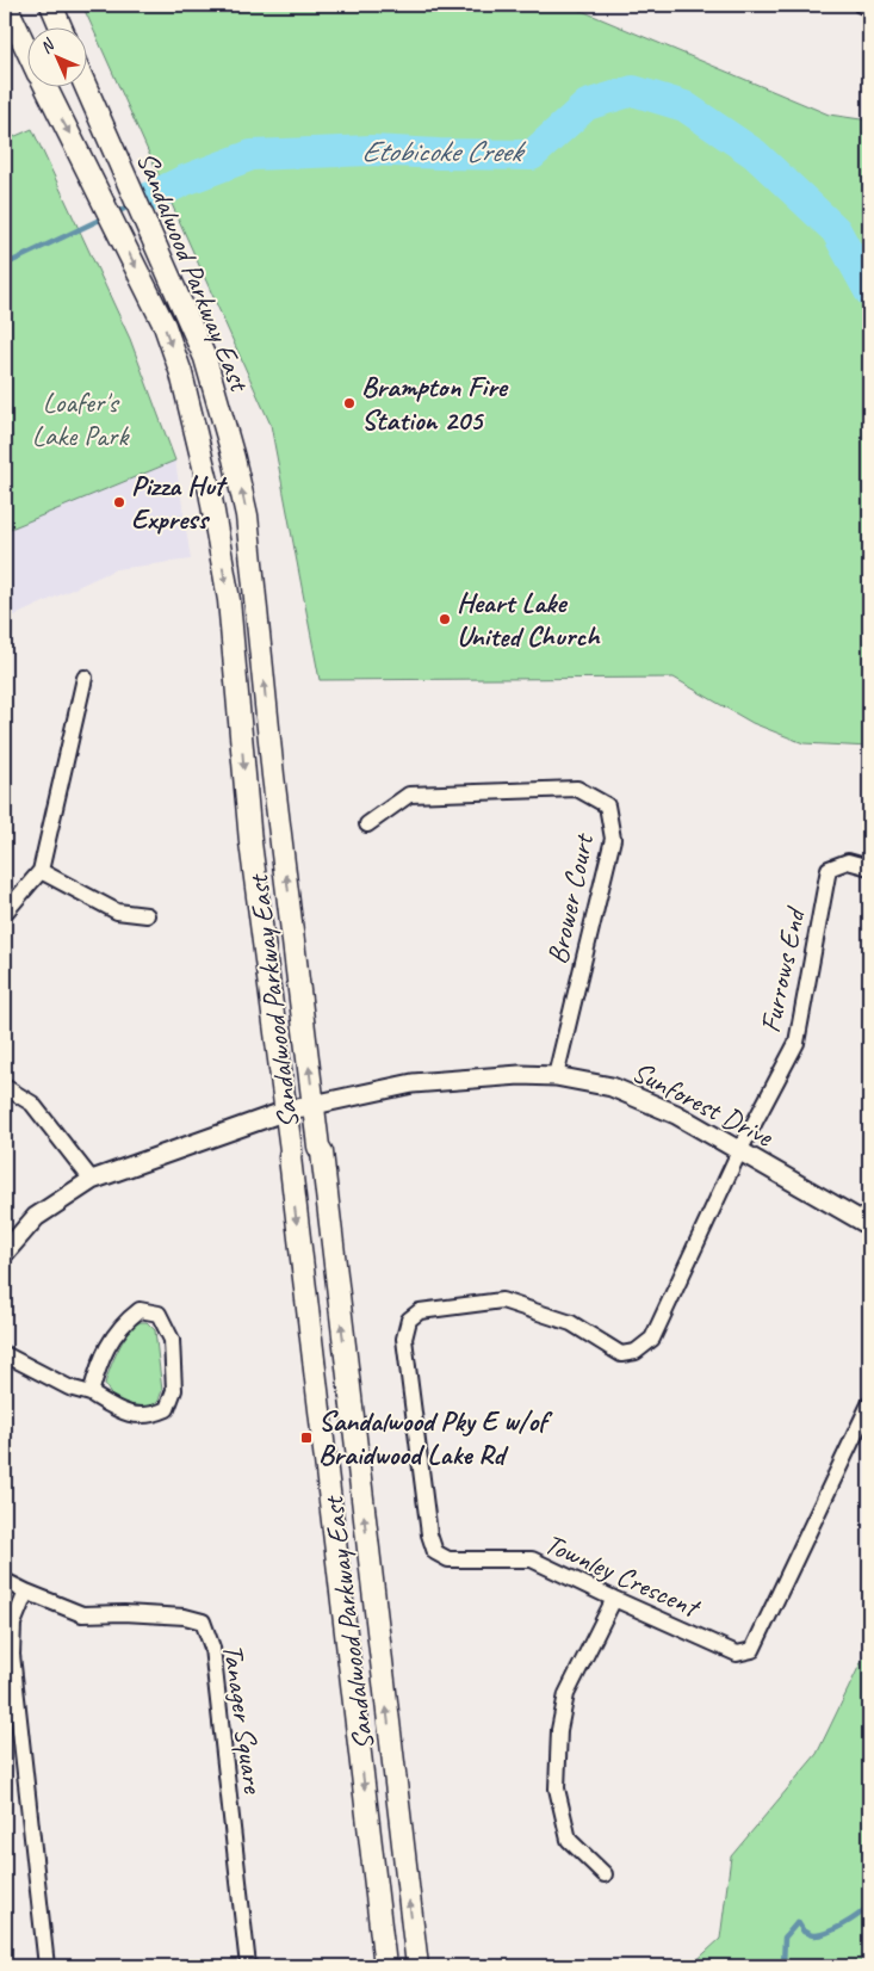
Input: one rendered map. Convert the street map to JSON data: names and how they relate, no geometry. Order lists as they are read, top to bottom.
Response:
{
  "streets": {
    "main road": ["Sandalwood Parkway East"],
    "street": [
      "Brower Court",
      "Furrows End",
      "Sunforest Drive",
      "Townley Crescent",
      "Tanager Square"
    ]
  },
  "crossings": [
    ["Sandalwood Parkway East", "Sunforest Drive"],
    ["Brower Court", "Sunforest Drive"],
    ["Furrows End", "Sunforest Drive"],
    ["Furrows End", "Townley Crescent"],
    ["Sunforest Drive", "Townley Crescent"]
  ],
  "water": ["Etobicoke Creek"],
  "parks": ["Loafer's Lake Park"],
  "places": {
    "other": ["Brampton Fire Station 205", "Pizza Hut Express", "Heart Lake United Church"],
    "transit": ["Sandalwood Pky E w/of Braidwood Lake Rd"]
  },
  "north": "top left"
}
